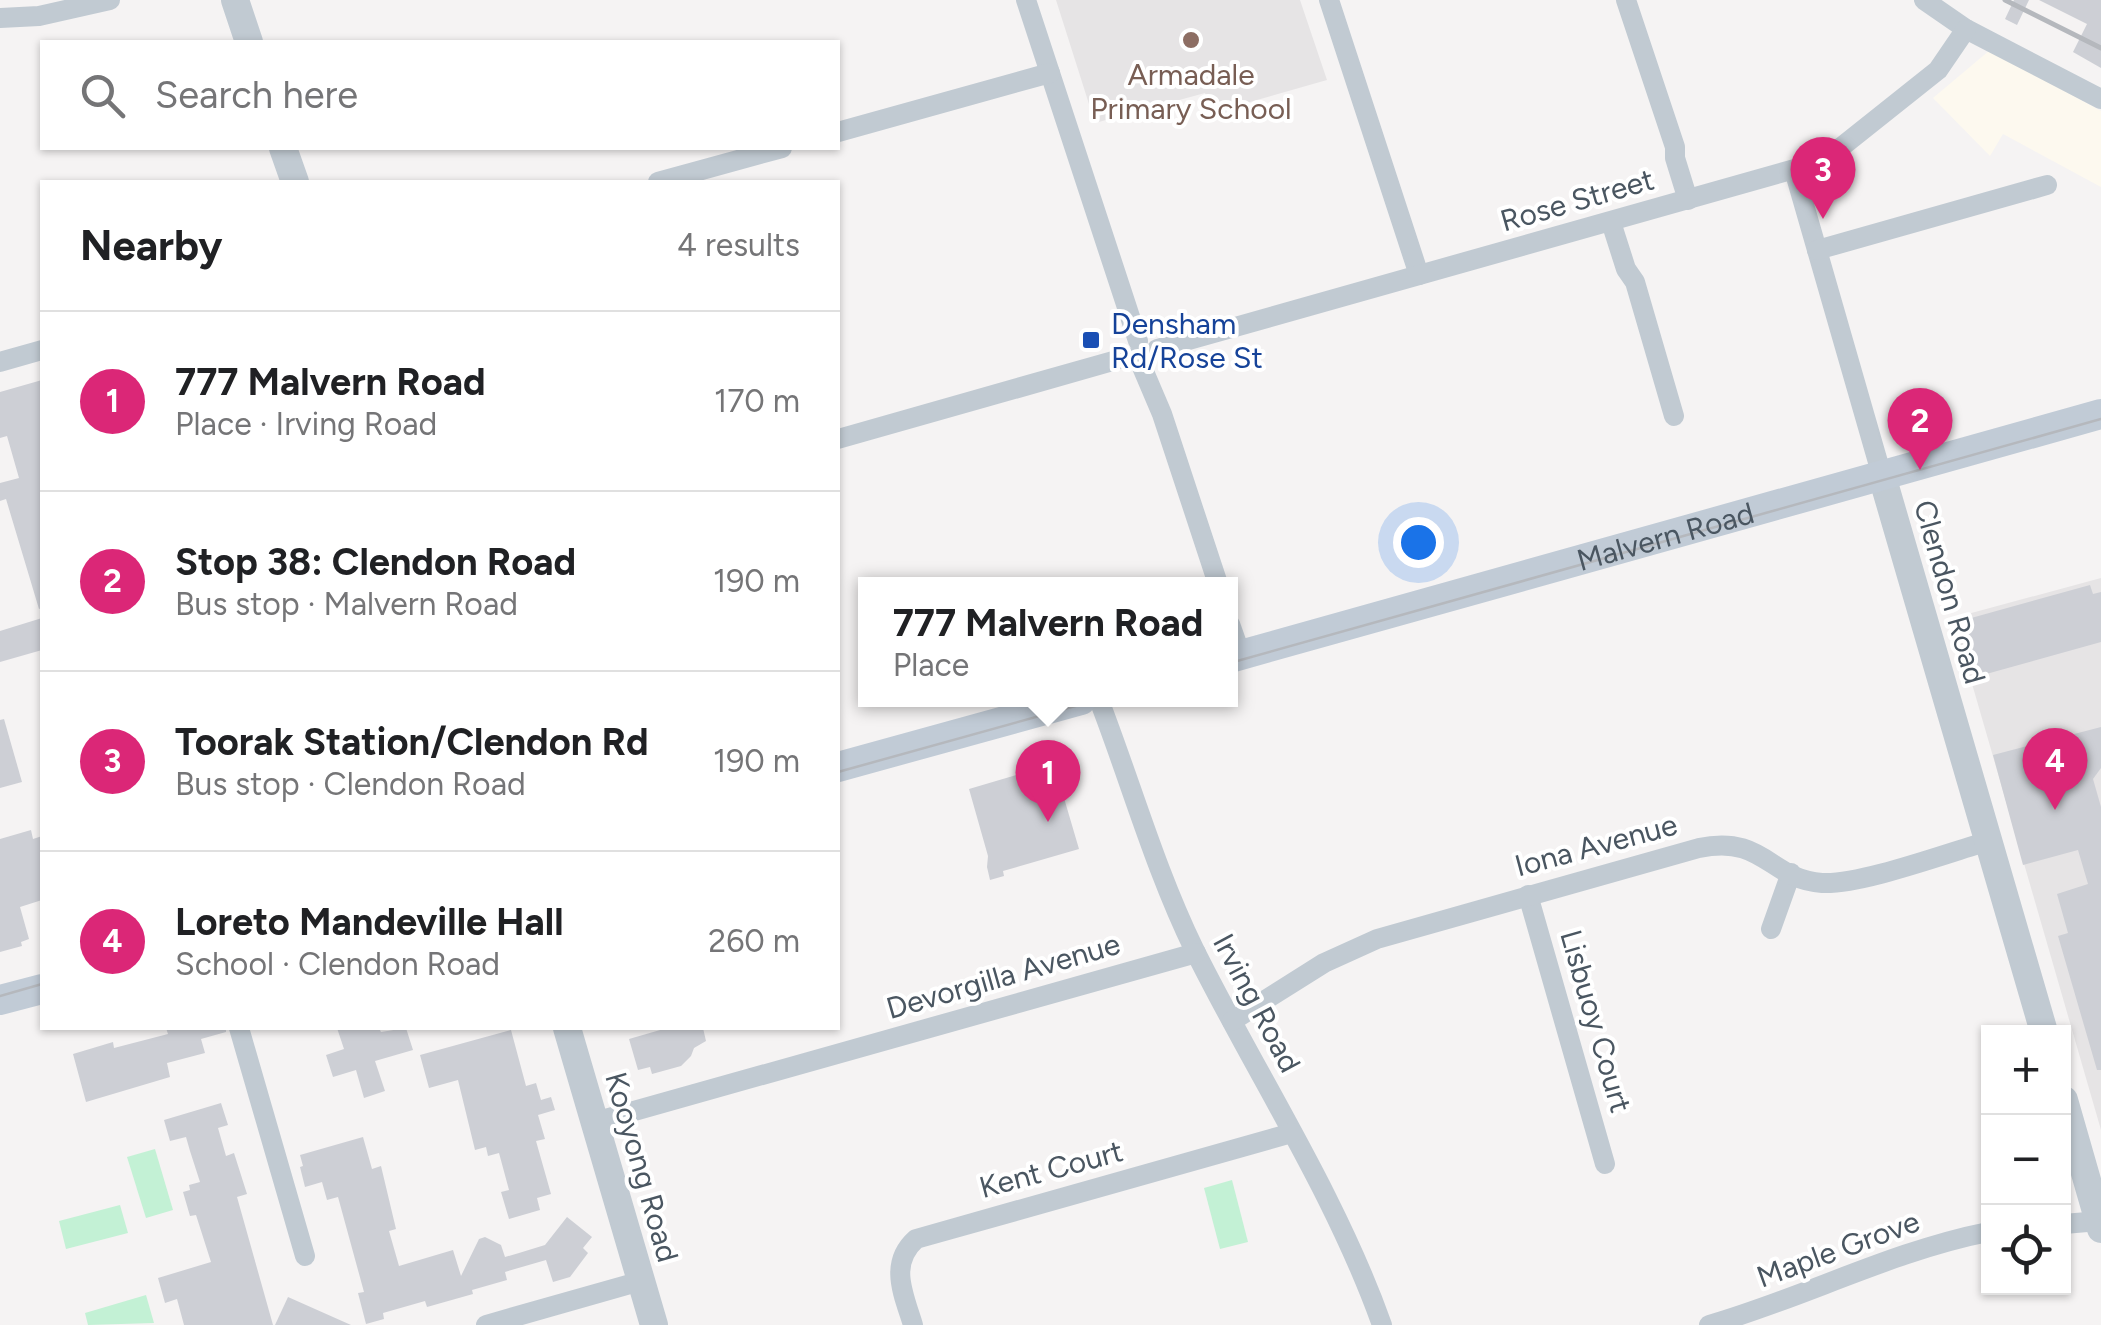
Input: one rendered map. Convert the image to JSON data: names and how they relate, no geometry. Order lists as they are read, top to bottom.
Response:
{
  "streets": {
    "main road": ["Malvern Road"],
    "street": [
      "Rose Street",
      "Clendon Road",
      "Iona Avenue",
      "Devorgilla Avenue",
      "Irving Road",
      "Lisbuoy Court",
      "Kooyong Road",
      "Kent Court",
      "Maple Grove"
    ]
  },
  "crossings": [
    ["Rose Street", "Clendon Road"],
    ["Malvern Road", "Clendon Road"],
    ["Clendon Road", "Iona Avenue"],
    ["Iona Avenue", "Irving Road"],
    ["Iona Avenue", "Lisbuoy Court"],
    ["Devorgilla Avenue", "Irving Road"],
    ["Devorgilla Avenue", "Kooyong Road"],
    ["Irving Road", "Kent Court"]
  ],
  "places": {
    "other": ["Armadale Primary School"],
    "transit": ["Densham Rd/Rose St"]
  },
  "page": {
    "search": "Search here",
    "pins": [
      "3",
      "2",
      "4",
      "1"
    ],
    "heading": ["Nearby", "4 results"],
    "list": [
      {
        "mark": "1",
        "name": "777 Malvern Road",
        "note": "Place · Irving Road",
        "value": "170 m"
      },
      {
        "mark": "2",
        "name": "Stop 38: Clendon Road",
        "note": "Bus stop · Malvern Road",
        "value": "190 m"
      },
      {
        "mark": "3",
        "name": "Toorak Station/Clendon Rd",
        "note": "Bus stop · Clendon Road",
        "value": "190 m"
      },
      {
        "mark": "4",
        "name": "Loreto Mandeville Hall",
        "note": "School · Clendon Road",
        "value": "260 m"
      }
    ],
    "popup": ["777 Malvern Road", "Place"],
    "map_buttons": ["+", "−"]
  }
}
